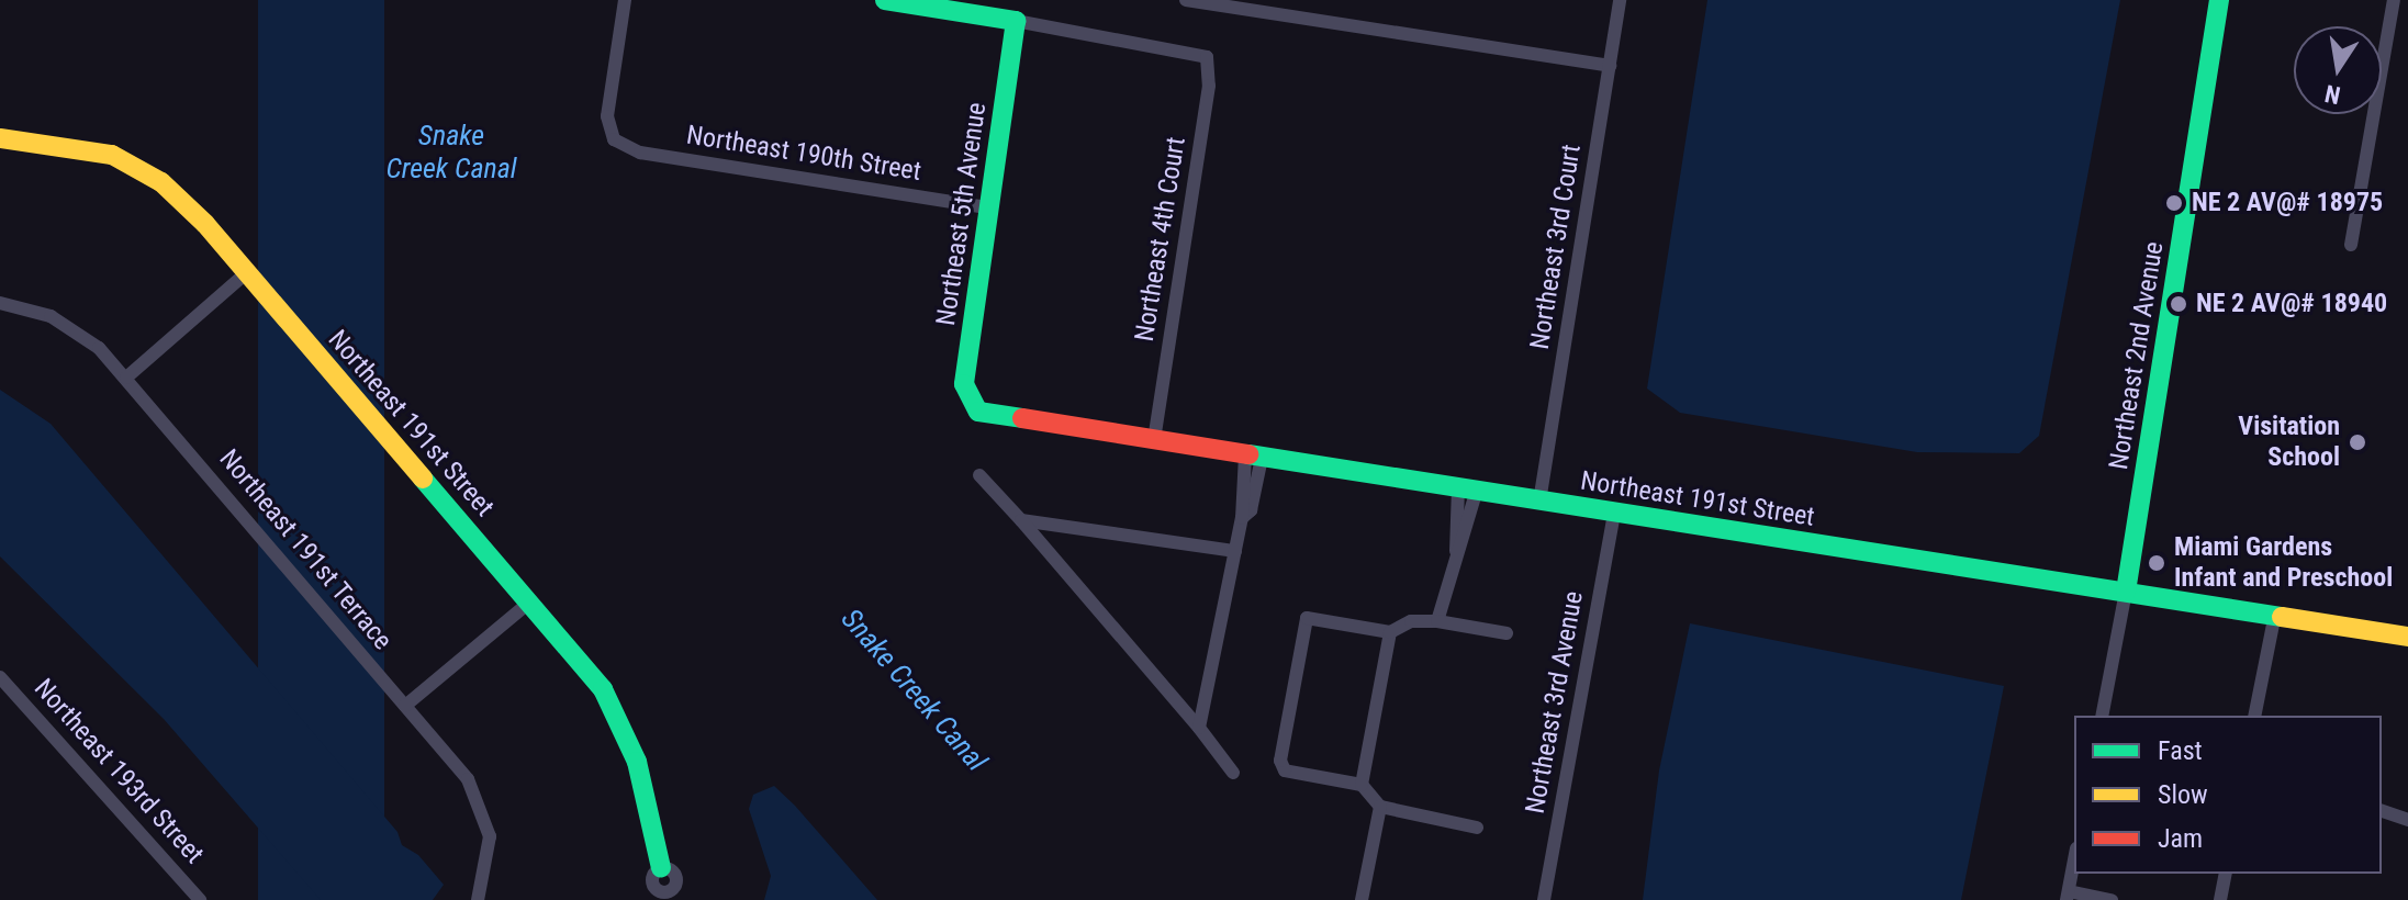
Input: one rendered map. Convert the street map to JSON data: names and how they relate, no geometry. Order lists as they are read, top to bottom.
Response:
{
  "streets": {
    "street": [
      "Northeast 190th Street",
      "Northeast 5th Avenue",
      "Northeast 4th Court",
      "Northeast 3rd Court",
      "Northeast 2nd Avenue",
      "Northeast 191st Street",
      "Northeast 191st Terrace",
      "Northeast 3rd Avenue",
      "Northeast 193rd Street"
    ]
  },
  "crossings": [
    ["Northeast 190th Street", "Northeast 5th Avenue"],
    ["Northeast 5th Avenue", "Northeast 4th Court"],
    ["Northeast 5th Avenue", "Northeast 191st Street"],
    ["Northeast 4th Court", "Northeast 191st Street"],
    ["Northeast 3rd Court", "Northeast 191st Street"],
    ["Northeast 2nd Avenue", "Northeast 191st Street"],
    ["Northeast 191st Street", "Northeast 3rd Avenue"]
  ],
  "water": ["Snake Creek Canal"],
  "places": [
    "NE 2 AV@# 18975",
    "NE 2 AV@# 18940",
    "Visitation School",
    "Miami Gardens Infant and Preschool"
  ],
  "legend": ["Fast", "Slow", "Jam"],
  "north": "bottom"
}
